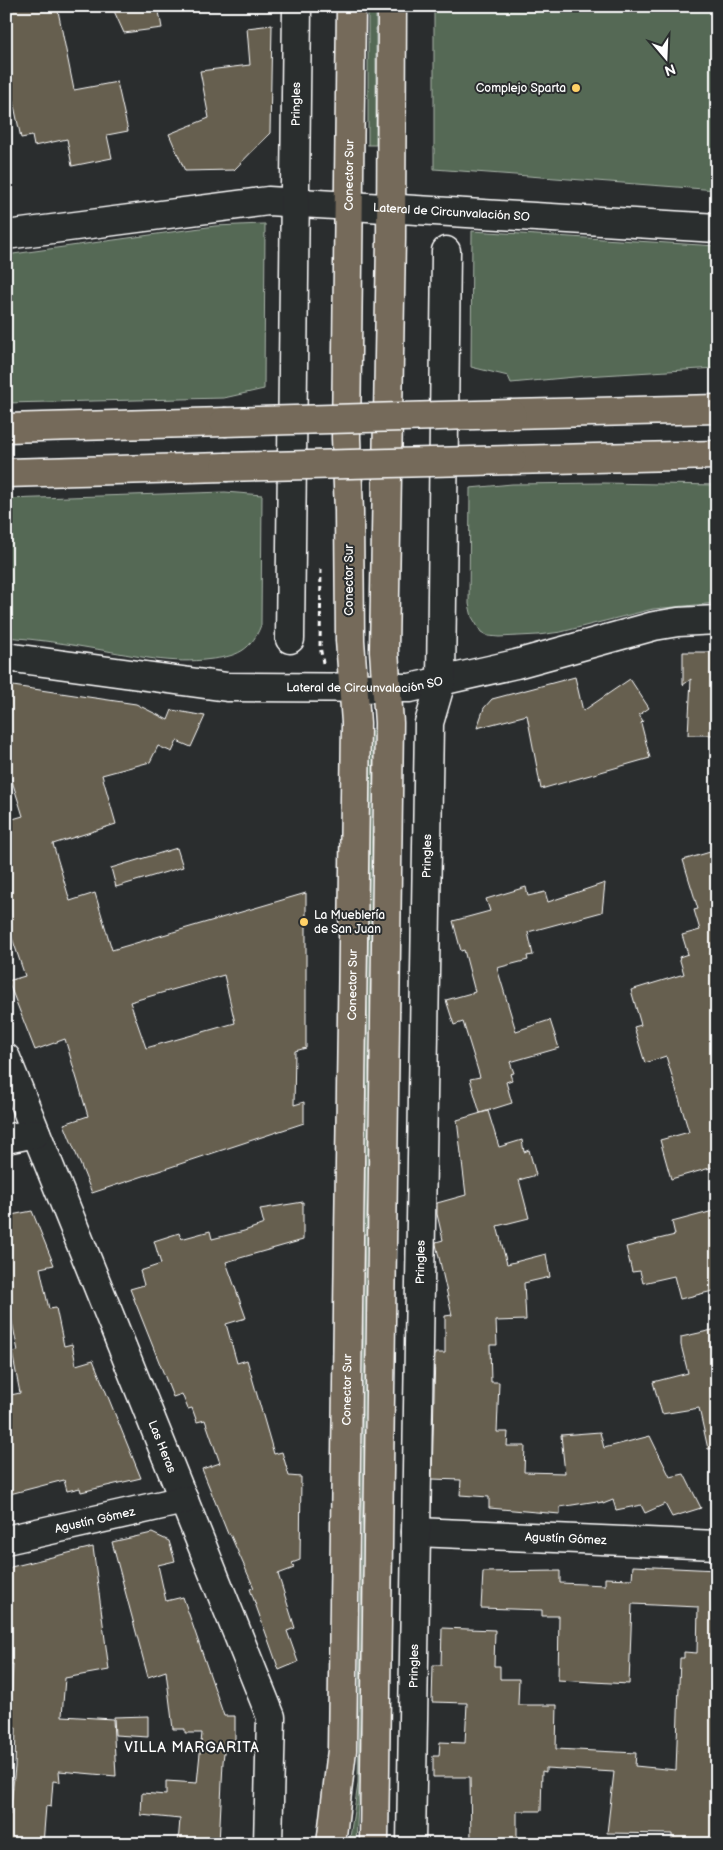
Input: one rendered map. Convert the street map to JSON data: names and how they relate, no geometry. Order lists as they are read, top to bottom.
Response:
{
  "streets": {
    "main road": ["Conector Sur"],
    "street": [
      "Pringles",
      "Lateral de Circunvalación SO",
      "Las Heras",
      "Agustín Gómez"
    ]
  },
  "crossings": [
    ["Pringles", "Lateral de Circunvalación SO"],
    ["Pringles", "Agustín Gómez"],
    ["Conector Sur", "Lateral de Circunvalación SO"],
    ["Las Heras", "Agustín Gómez"]
  ],
  "districts": ["VILLA MARGARITA"],
  "places": ["Complejo Sparta", "La Mueblería de San Juan"],
  "north": "bottom"
}
